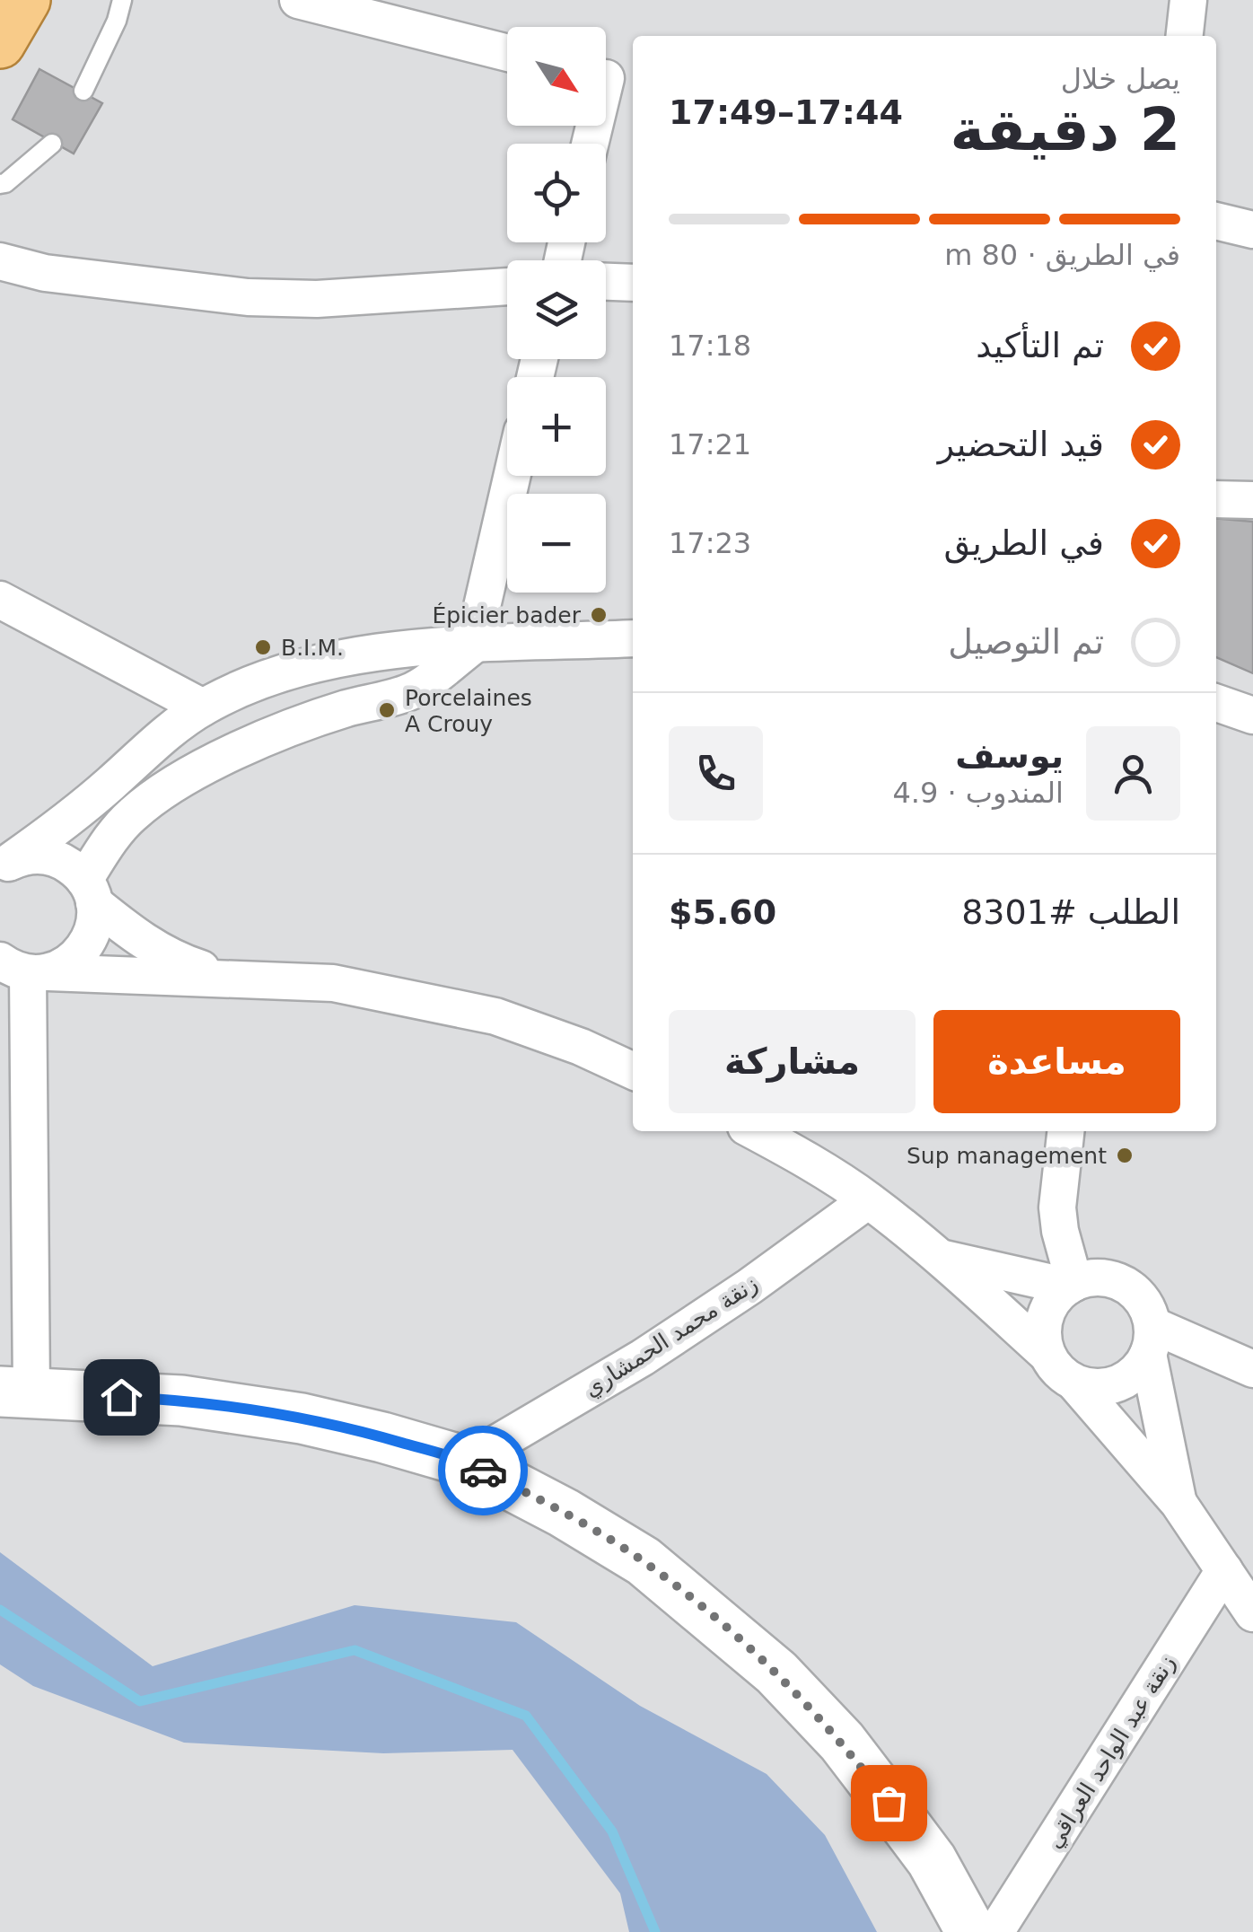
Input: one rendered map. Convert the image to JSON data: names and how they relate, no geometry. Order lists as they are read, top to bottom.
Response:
{
  "streets": {
    "street": ["زنقة محمد الحمشاري", "زنقة عبد الواحد العراقي"]
  },
  "places": [
    "Épicier bader",
    "B.I.M.",
    "Porcelaines A Crouy",
    "Sup management"
  ],
  "north": "bottom right",
  "page": {
    "map_buttons": ["+", "−"],
    "heading": ["2 دقيقة", "يصل خلال", "17:44–17:49"],
    "panel": [
      "يوسف",
      "المندوب · 4.9",
      "الطلب #8301",
      "$5.60"
    ],
    "bar": "في الطريق · 80 m",
    "list": [
      ["تم التأكيد", "17:18"],
      ["قيد التحضير", "17:21"],
      ["في الطريق", "17:23"],
      "تم التوصيل"
    ],
    "buttons": ["مساعدة", "مشاركة"]
  }
}
